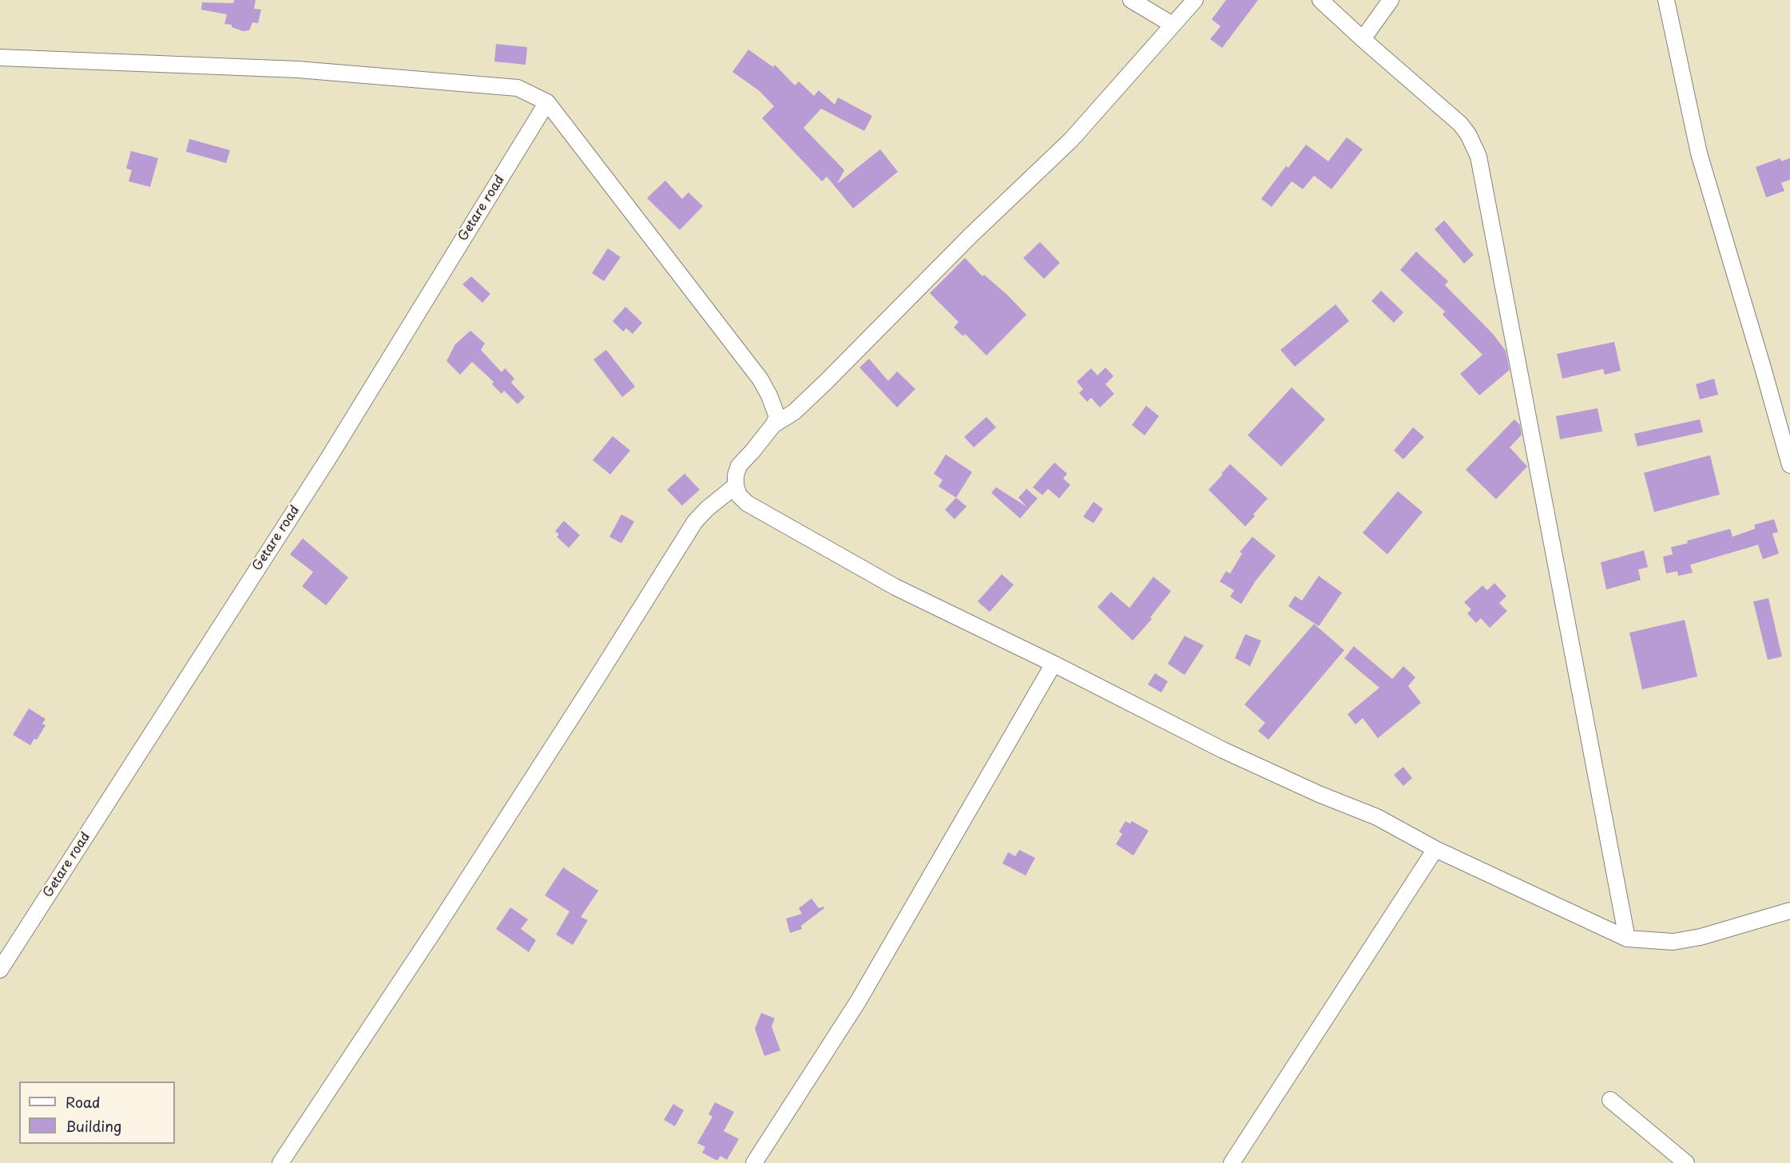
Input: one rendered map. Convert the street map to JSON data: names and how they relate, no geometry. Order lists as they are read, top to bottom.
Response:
{
  "streets": {
    "street": ["Getare road"]
  },
  "legend": ["Road", "Building"]
}
